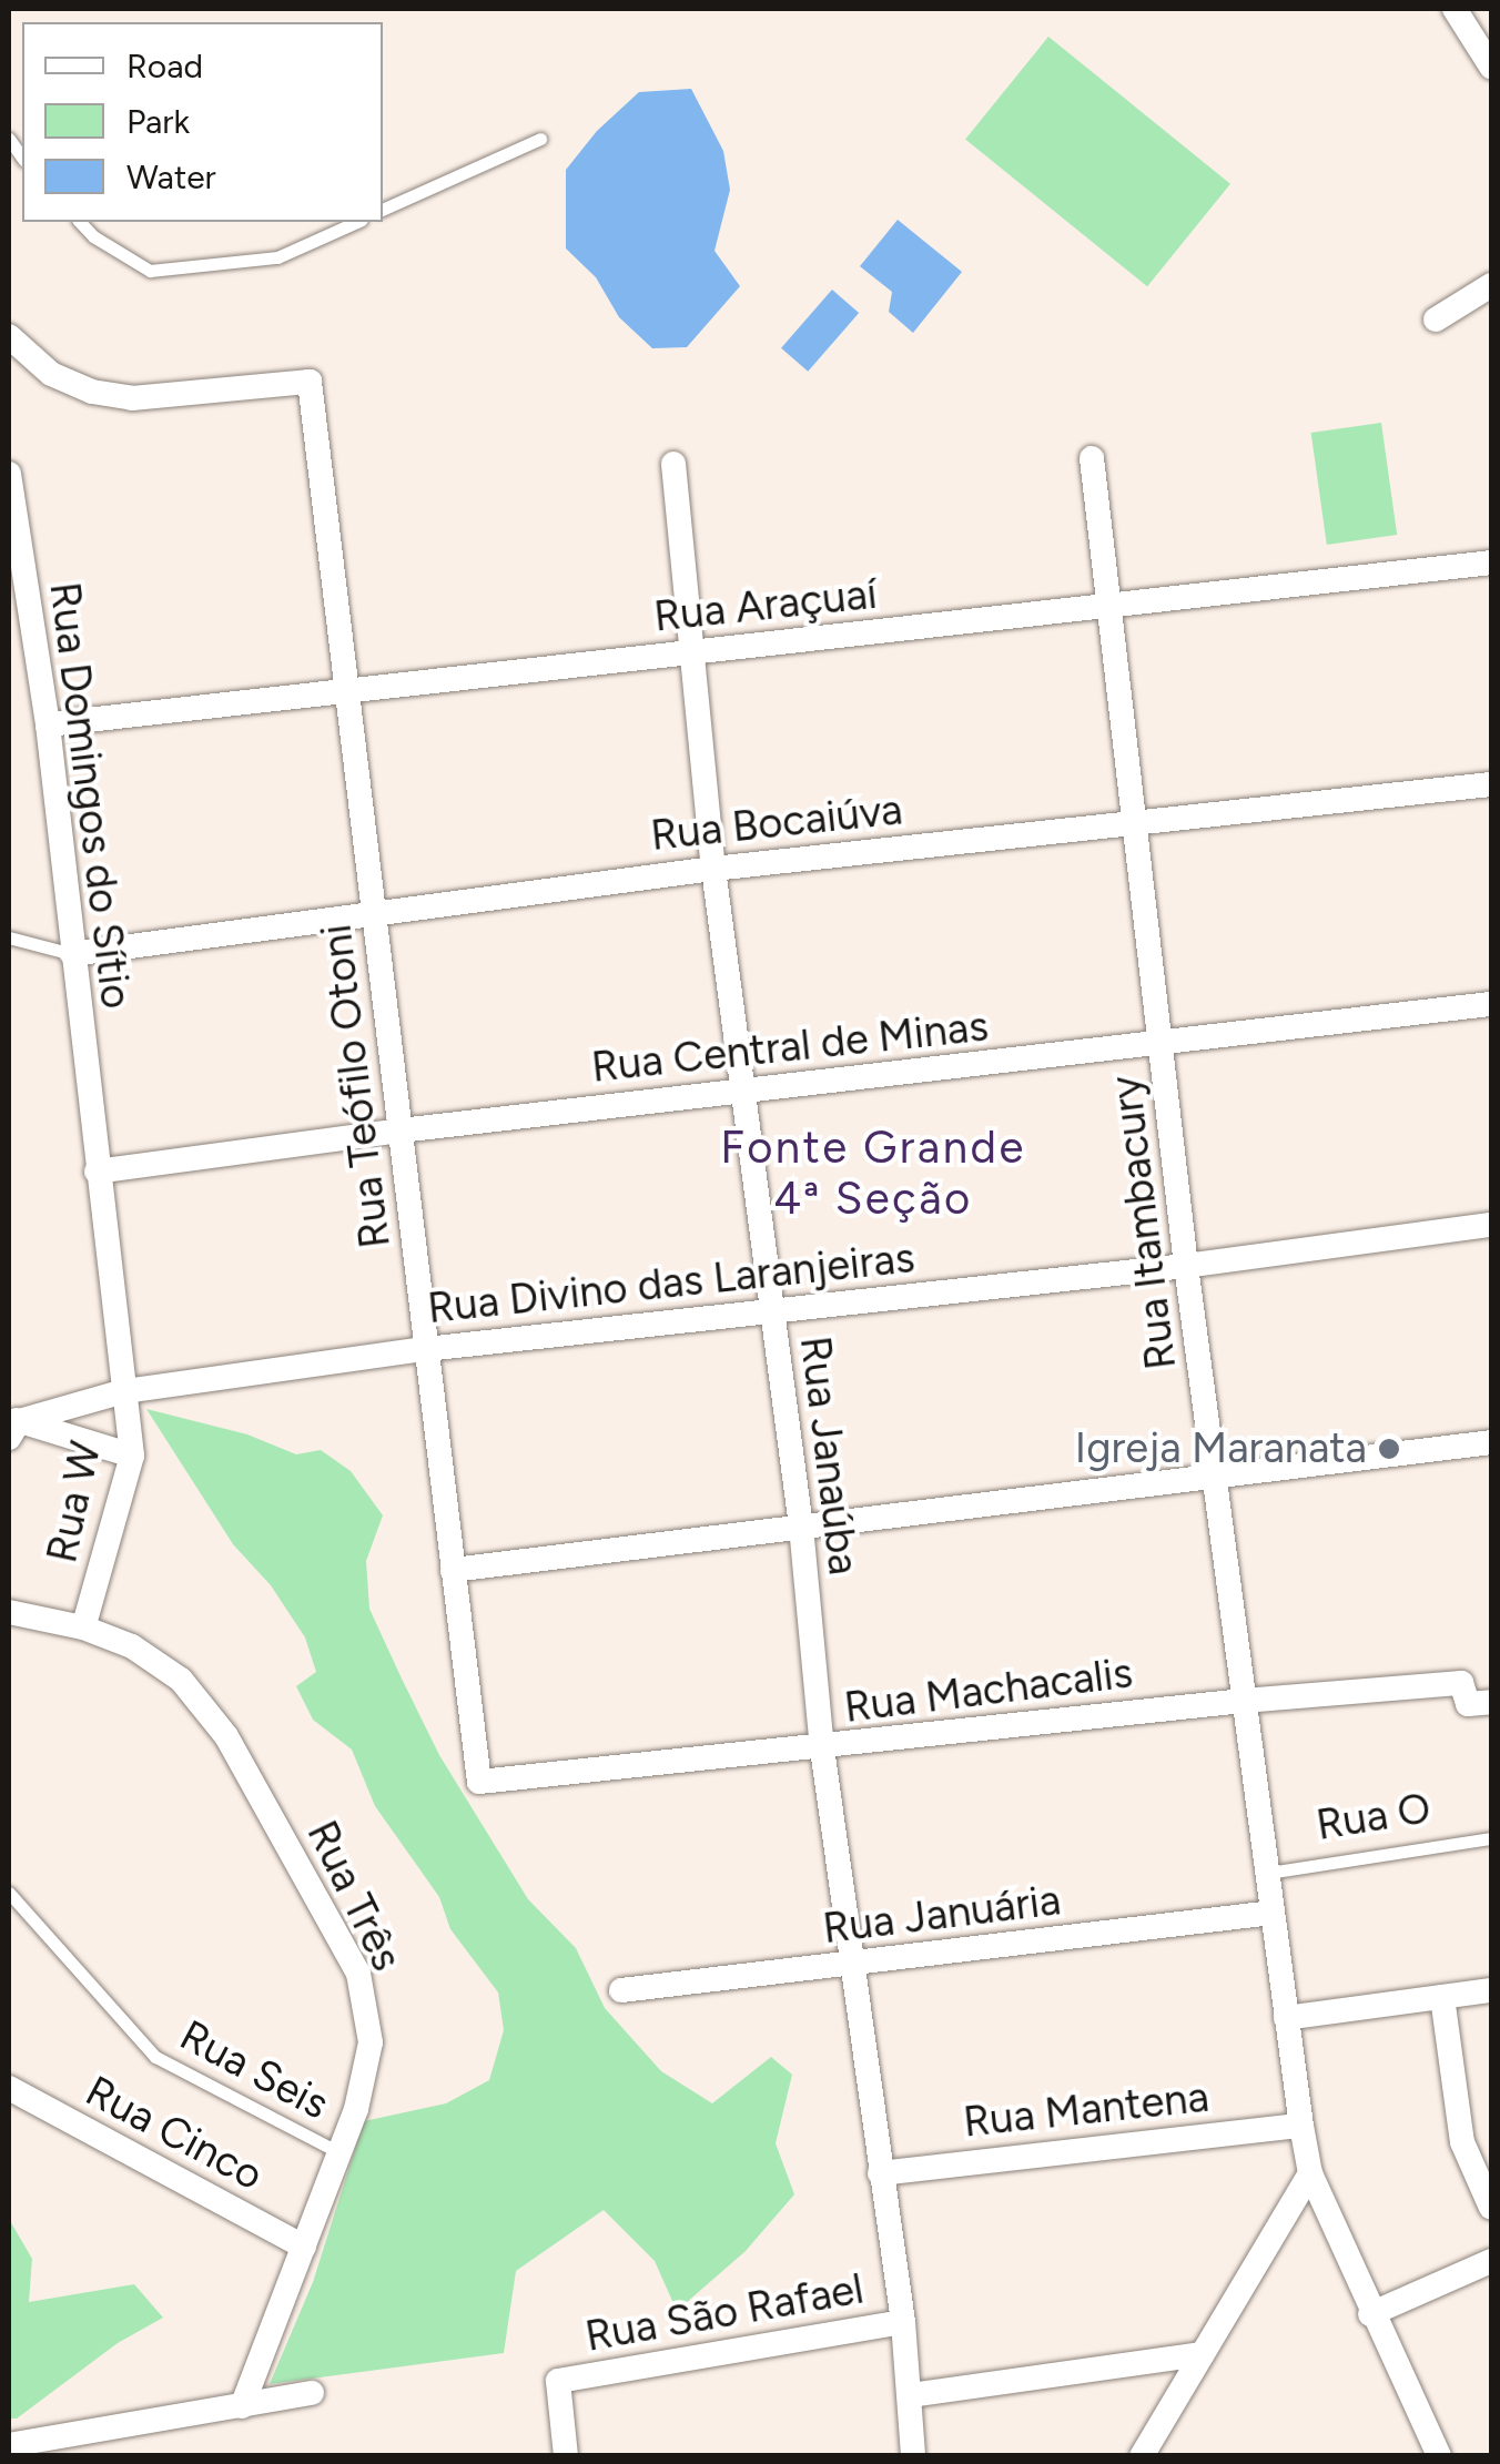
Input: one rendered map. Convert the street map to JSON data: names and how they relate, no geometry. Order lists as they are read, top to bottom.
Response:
{
  "streets": {
    "street": [
      "Rua Araçuaí",
      "Rua Domingos do Sítio",
      "Rua Bocaiúva",
      "Rua Central de Minas",
      "Rua Teófilo Otoni",
      "Rua Itambacury",
      "Rua Divino das Laranjeiras",
      "Rua Janaúba",
      "Rua W",
      "Rua Machacalis",
      "Rua Três",
      "Rua Januária",
      "Rua Mantena",
      "Rua Cinco",
      "Rua São Rafael"
    ],
    "lane": ["Rua O", "Rua Seis"]
  },
  "crossings": [
    ["Rua Araçuaí", "Rua Domingos do Sítio"],
    ["Rua Araçuaí", "Rua Teófilo Otoni"],
    ["Rua Araçuaí", "Rua Itambacury"],
    ["Rua Araçuaí", "Rua Janaúba"],
    ["Rua Domingos do Sítio", "Rua Bocaiúva"],
    ["Rua Domingos do Sítio", "Rua Central de Minas"],
    ["Rua Domingos do Sítio", "Rua Divino das Laranjeiras"],
    ["Rua Domingos do Sítio", "Rua W"],
    ["Rua Bocaiúva", "Rua Teófilo Otoni"],
    ["Rua Bocaiúva", "Rua Itambacury"],
    ["Rua Bocaiúva", "Rua Janaúba"],
    ["Rua Central de Minas", "Rua Teófilo Otoni"],
    ["Rua Central de Minas", "Rua Itambacury"],
    ["Rua Central de Minas", "Rua Janaúba"],
    ["Rua Teófilo Otoni", "Rua Divino das Laranjeiras"],
    ["Rua Teófilo Otoni", "Rua Machacalis"],
    ["Rua Itambacury", "Rua Divino das Laranjeiras"],
    ["Rua Itambacury", "Rua Machacalis"],
    ["Rua Itambacury", "Rua O"],
    ["Rua Itambacury", "Rua Januária"],
    ["Rua Itambacury", "Rua Mantena"],
    ["Rua Divino das Laranjeiras", "Rua Janaúba"],
    ["Rua Divino das Laranjeiras", "Rua W"],
    ["Rua Janaúba", "Rua Machacalis"],
    ["Rua Janaúba", "Rua Januária"],
    ["Rua Janaúba", "Rua Mantena"],
    ["Rua Janaúba", "Rua São Rafael"],
    ["Rua W", "Rua Três"],
    ["Rua Três", "Rua Seis"],
    ["Rua Três", "Rua Cinco"]
  ],
  "districts": ["Fonte Grande 4ª Seção"],
  "places": ["Igreja Maranata"],
  "legend": ["Road", "Park", "Water"]
}
